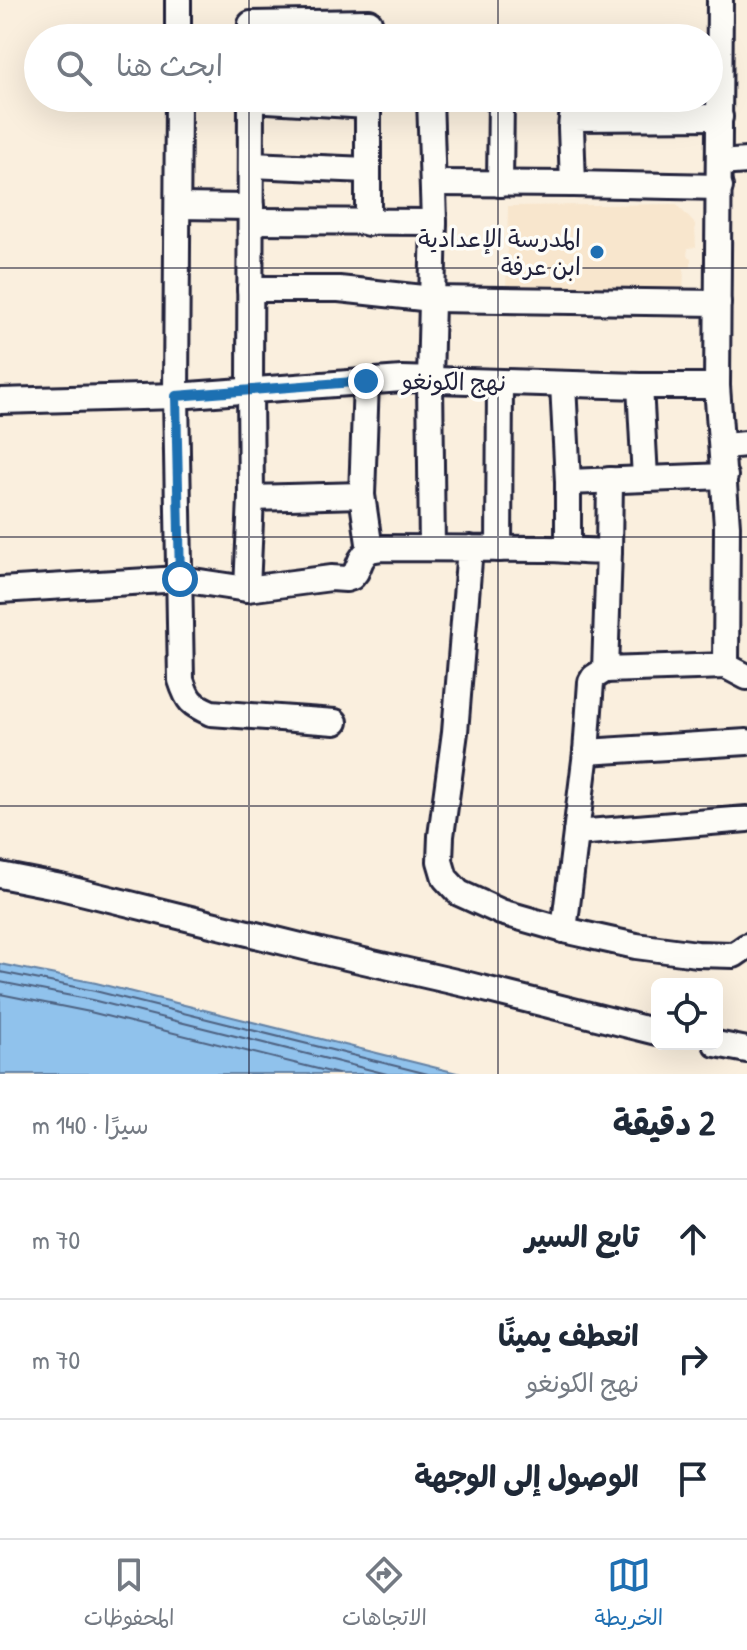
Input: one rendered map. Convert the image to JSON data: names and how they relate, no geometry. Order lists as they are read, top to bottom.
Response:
{
  "streets": {
    "street": ["نهج الكونغو"]
  },
  "places": ["المدرسة الإعدادية ابن عرفة"],
  "page": {
    "search": "ابحث هنا",
    "heading": ["2 دقيقة", "سيرًا · 140 m"],
    "list": [
      ["تابع السير", "70 m"],
      ["انعطف يمينًا", "نهج الكونغو", "70 m"],
      "الوصول إلى الوجهة"
    ],
    "nav": ["الخريطة", "الاتجاهات", "المحفوظات"]
  }
}
